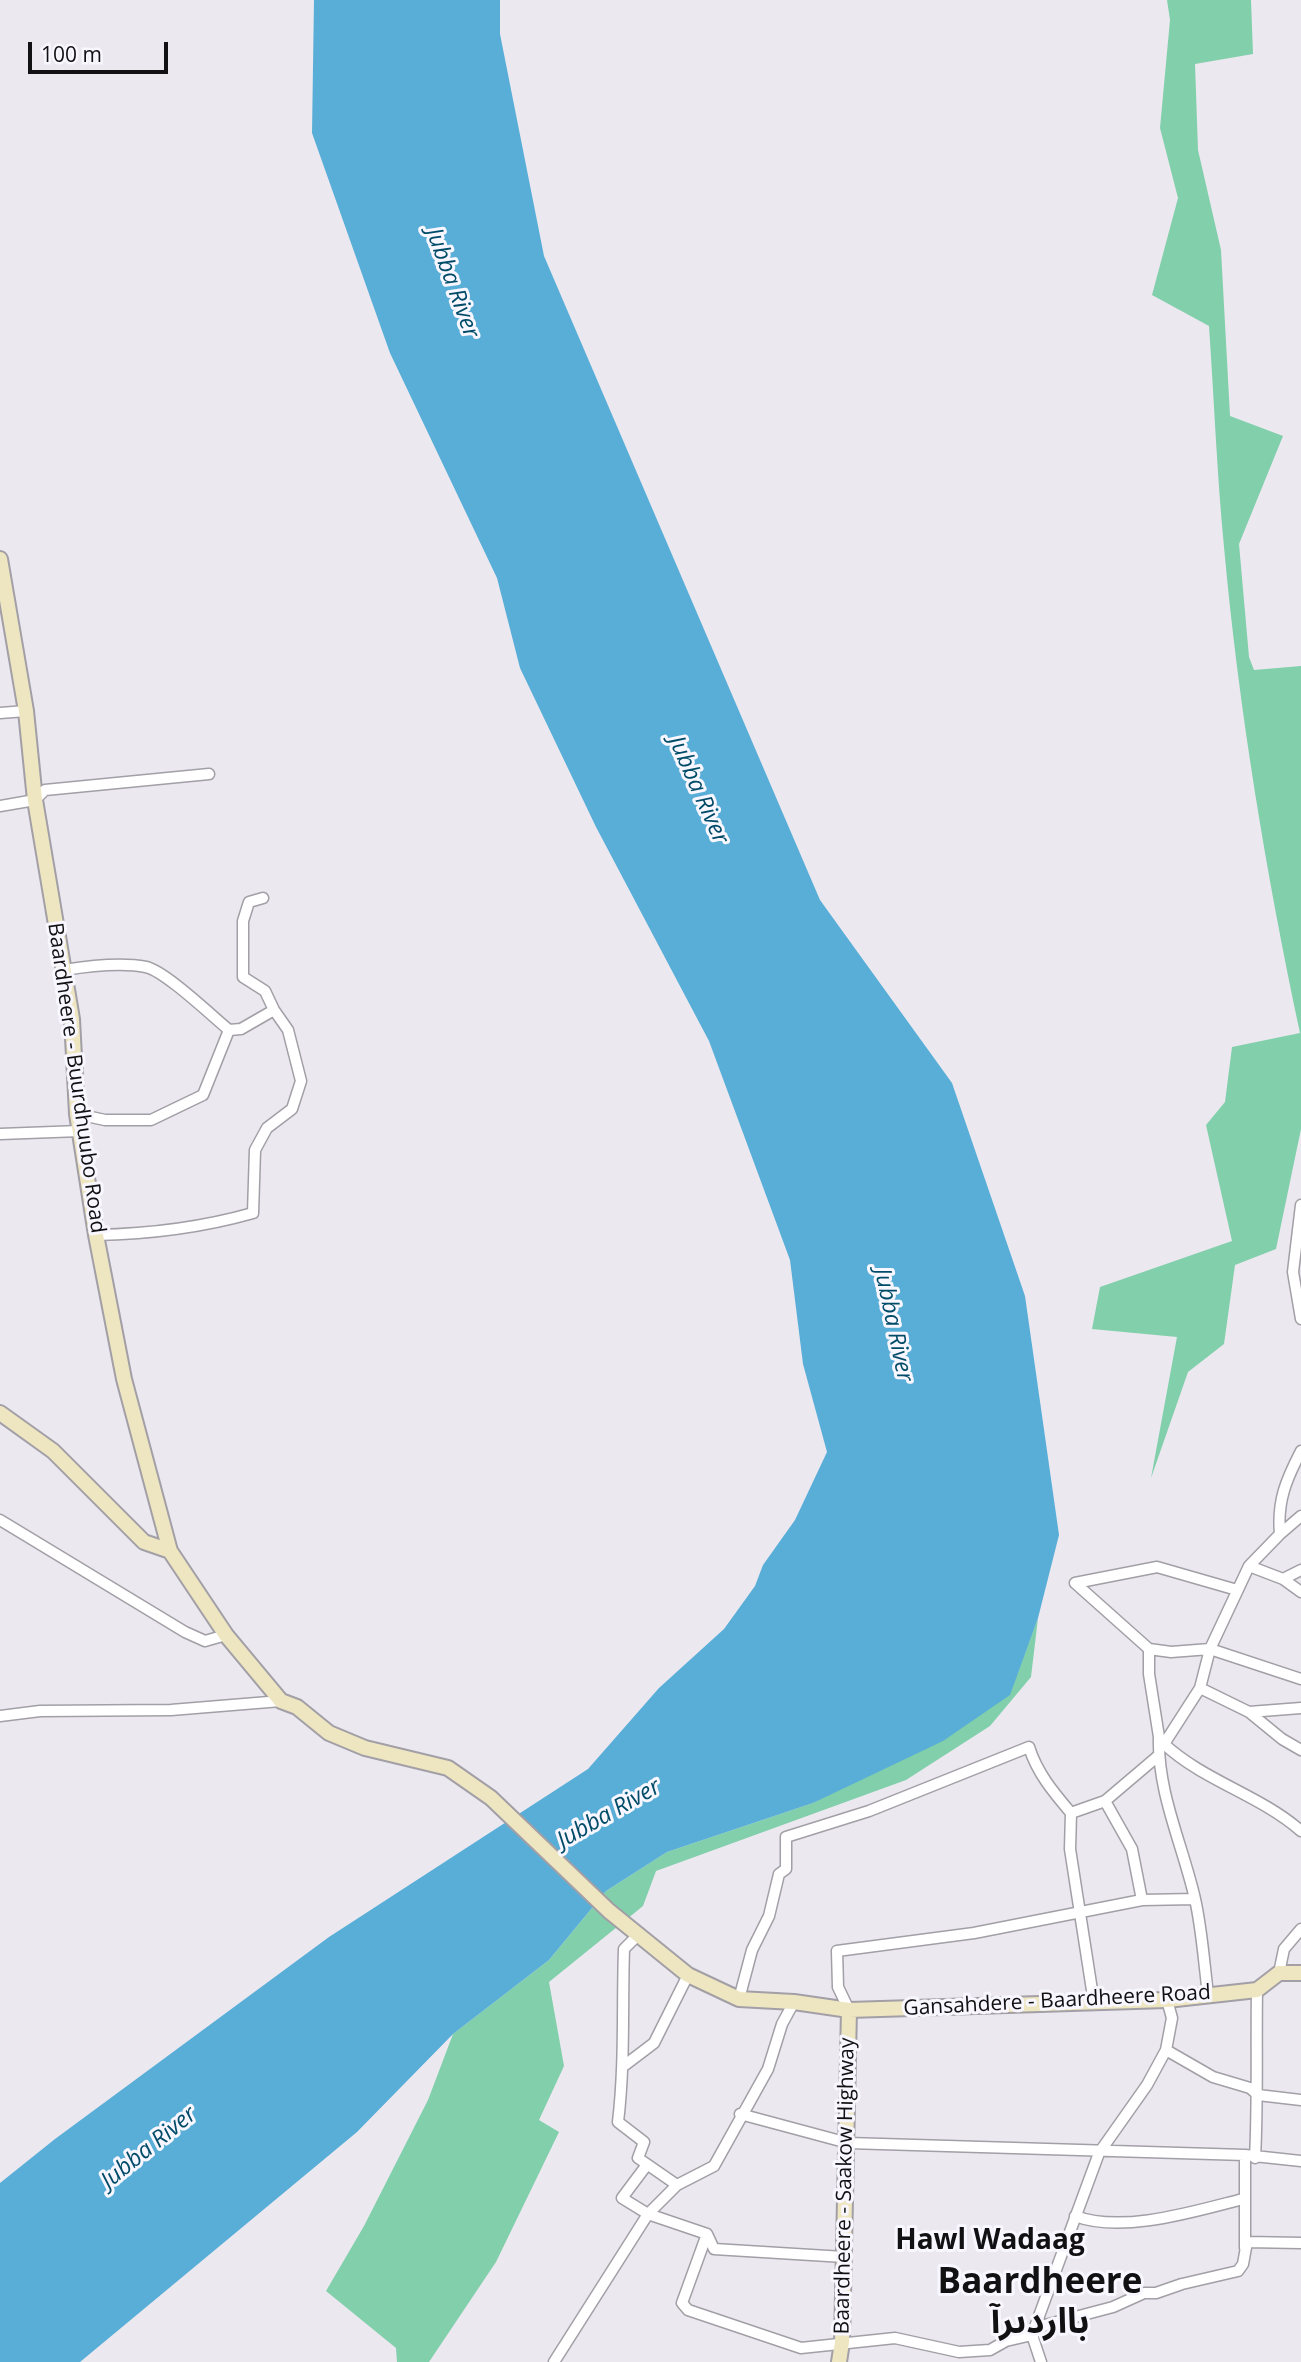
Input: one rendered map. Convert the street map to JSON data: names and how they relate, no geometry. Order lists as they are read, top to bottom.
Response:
{
  "streets": {
    "main road": ["Baardheere - Buurdhuubo Road", "Gansahdere - Baardheere Road", "Baardheere - Saakow Highway"]
  },
  "crossings": [
    ["Gansahdere - Baardheere Road", "Baardheere - Saakow Highway"]
  ],
  "districts": ["Hawl Wadaag", "Baardheere بااردىرآ"],
  "water": ["Jubba River"],
  "scale_bar": "100 m"
}
